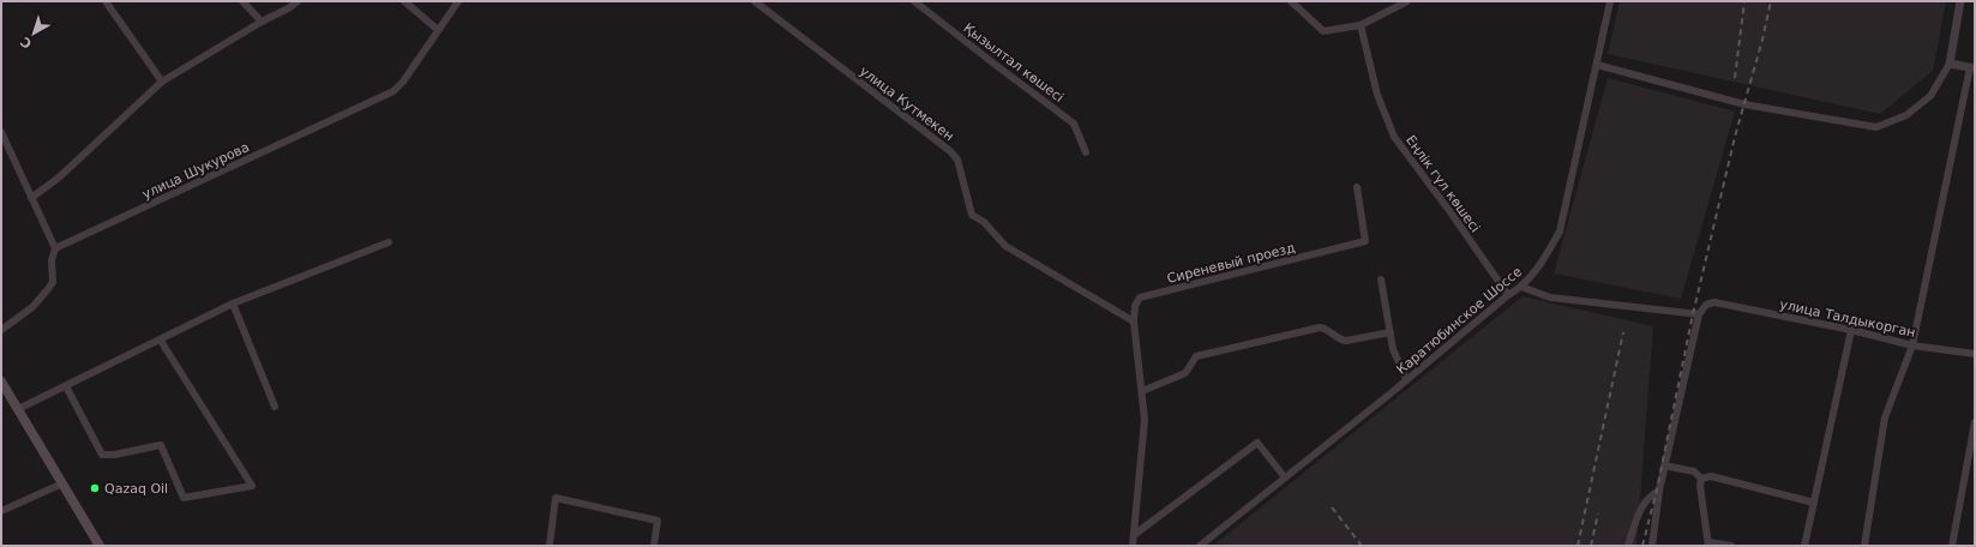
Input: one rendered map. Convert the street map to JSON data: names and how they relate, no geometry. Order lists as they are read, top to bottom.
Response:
{
  "streets": {
    "street": [
      "Қызылтал көшесі",
      "улица Кутмекен",
      "улица Шукурова",
      "Еңлік гүл көшесі",
      "Сиреневый проезд",
      "улица Талдыкорган",
      "Каратюбинское Шоссе"
    ]
  },
  "crossings": [
    ["улица Кутмекен", "Сиреневый проезд"],
    ["Еңлік гүл көшесі", "Каратюбинское Шоссе"]
  ],
  "places": ["Qazaq Oil"],
  "north": "bottom left"
}
